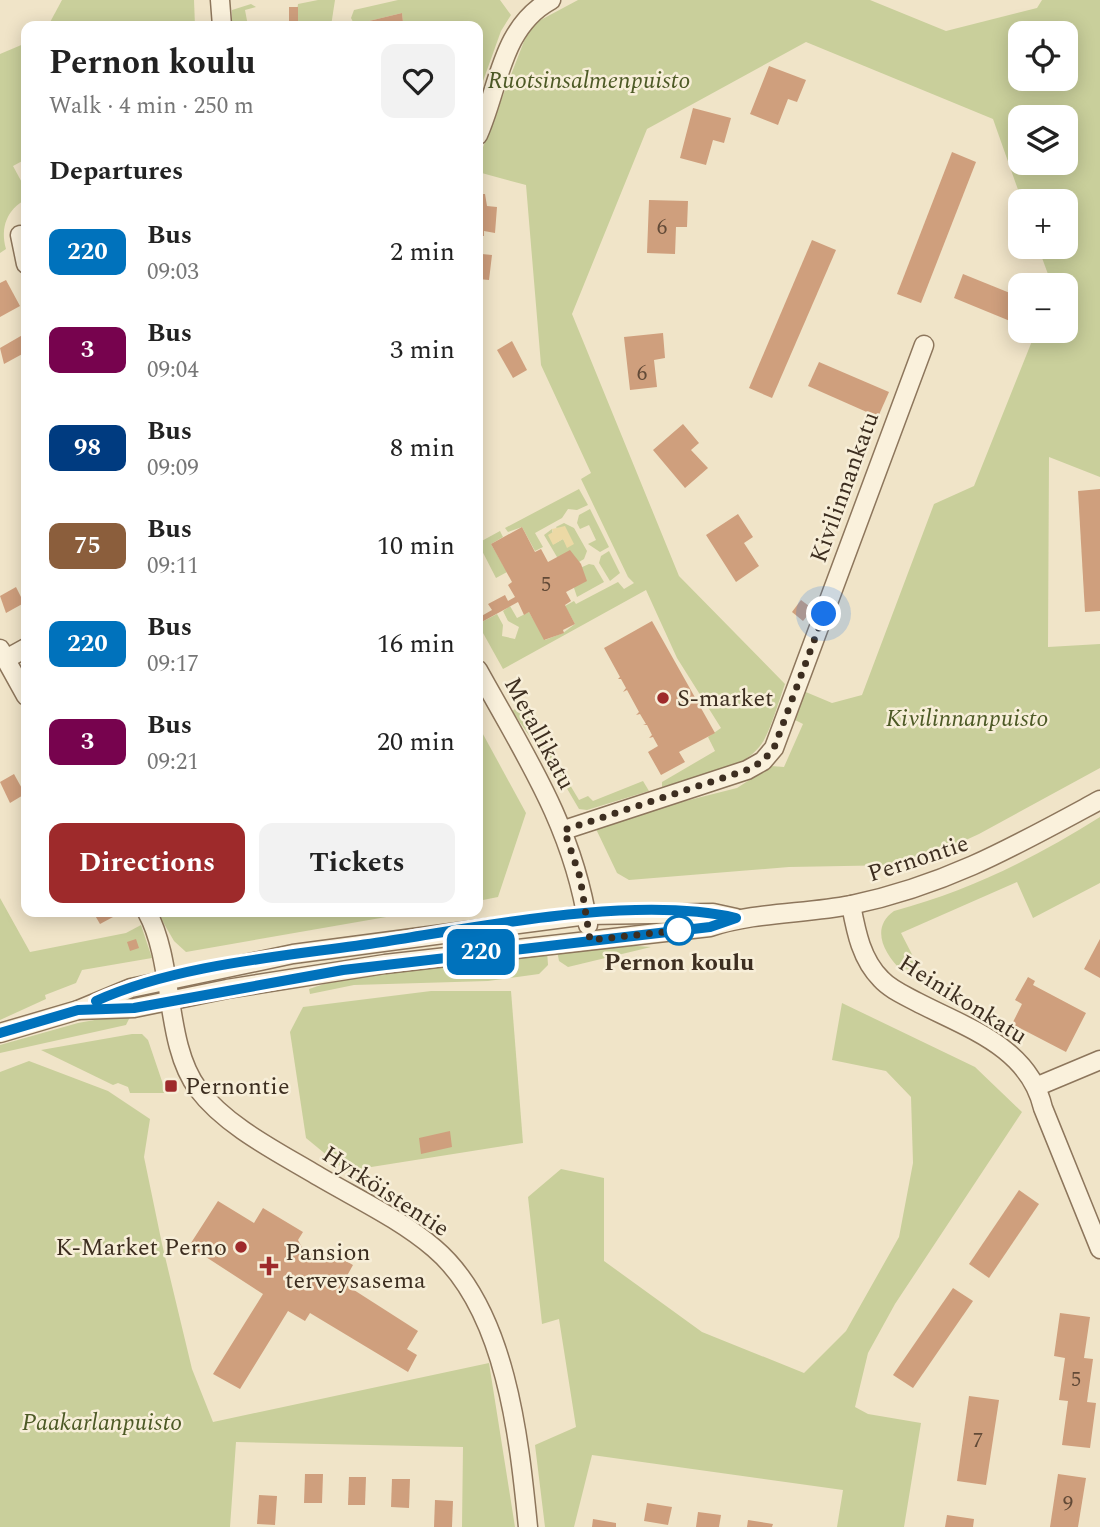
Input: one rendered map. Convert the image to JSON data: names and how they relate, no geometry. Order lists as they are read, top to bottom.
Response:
{
  "streets": {
    "street": [
      "Kivilinnankatu",
      "Metallikatu",
      "Pernontie",
      "Heinikonkatu",
      "Hyrköistentie"
    ]
  },
  "crossings": [
    ["Kivilinnankatu", "Metallikatu"],
    ["Metallikatu", "Pernontie"],
    ["Pernontie", "Heinikonkatu"],
    ["Pernontie", "Hyrköistentie"]
  ],
  "parks": ["Ruotsinsalmenpuisto", "Kivilinnanpuisto", "Paakarlanpuisto"],
  "places": {
    "other": ["S-market", "Pernon koulu", "K-Market Perno"],
    "transit": ["Pernontie"],
    "health": ["Pansion terveysasema"]
  },
  "lines": ["bus line 220"],
  "house_numbers": [
    "6",
    "6",
    "5",
    "5",
    "7",
    "9"
  ],
  "page": {
    "on_map": "220",
    "map_buttons": ["+", "−"],
    "heading": [
      ["Pernon koulu", "Walk · 4 min · 250 m"],
      "Departures"
    ],
    "list": [
      {
        "mark": "220",
        "name": "Bus",
        "note": "09:03",
        "value": "2 min"
      },
      {
        "mark": "3",
        "name": "Bus",
        "note": "09:04",
        "value": "3 min"
      },
      {
        "mark": "98",
        "name": "Bus",
        "note": "09:09",
        "value": "8 min"
      },
      {
        "mark": "75",
        "name": "Bus",
        "note": "09:11",
        "value": "10 min"
      },
      {
        "mark": "220",
        "name": "Bus",
        "note": "09:17",
        "value": "16 min"
      },
      {
        "mark": "3",
        "name": "Bus",
        "note": "09:21",
        "value": "20 min"
      }
    ],
    "buttons": ["Directions", "Tickets"]
  }
}
